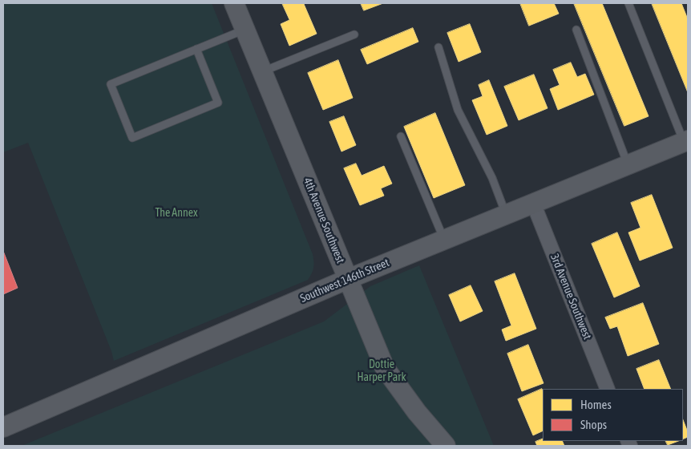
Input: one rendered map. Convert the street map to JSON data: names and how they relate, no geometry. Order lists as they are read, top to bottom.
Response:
{
  "streets": {
    "street": ["4th Avenue Southwest", "Southwest 146th Street", "3rd Avenue Southwest"]
  },
  "crossings": [
    ["4th Avenue Southwest", "Southwest 146th Street"],
    ["Southwest 146th Street", "3rd Avenue Southwest"]
  ],
  "parks": ["The Annex", "Dottie Harper Park"],
  "legend": ["Homes", "Shops"]
}
